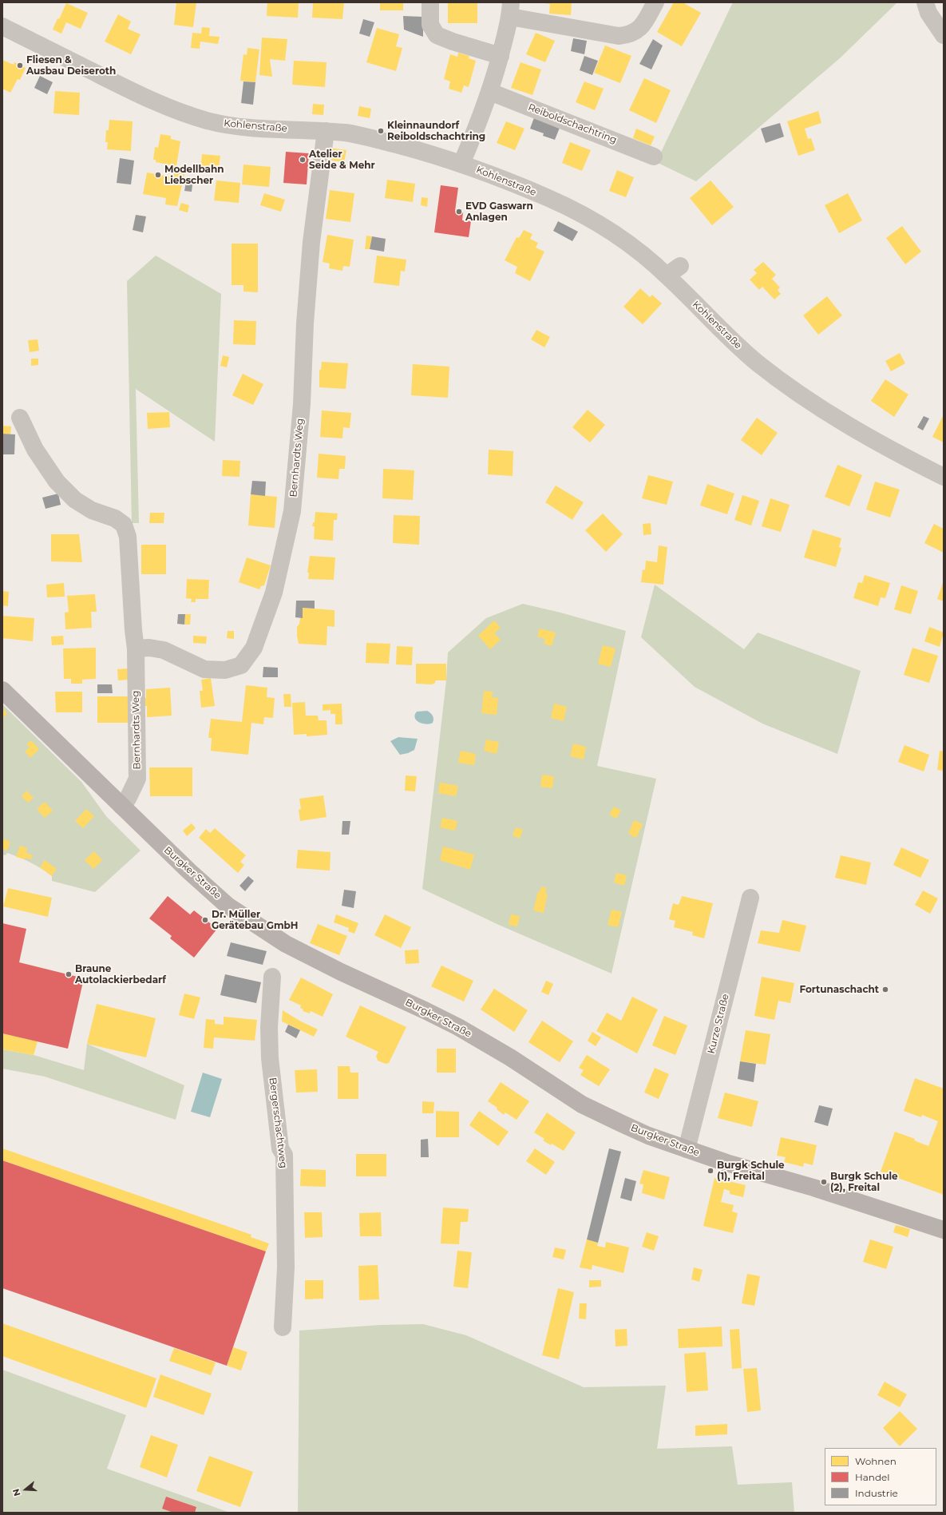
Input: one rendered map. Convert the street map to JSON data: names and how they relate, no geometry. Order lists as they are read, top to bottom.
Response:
{
  "streets": {
    "main road": ["Burgker Straße"],
    "street": [
      "Reiboldschachtring",
      "Kohlenstraße",
      "Bernhardts Weg",
      "Kurze Straße",
      "Bergerschachtweg"
    ]
  },
  "crossings": [
    ["Kohlenstraße", "Bernhardts Weg"],
    ["Bernhardts Weg", "Burgker Straße"],
    ["Burgker Straße", "Kurze Straße"]
  ],
  "places": [
    "Fliesen & Ausbau Deiseroth",
    "Kleinnaundorf Reiboldschachtring",
    "Atelier Seide & Mehr",
    "Modellbahn Liebscher",
    "EVD Gaswarn Anlagen",
    "Dr. Müller Gerätebau GmbH",
    "Braune Autolackierbedarf",
    "Fortunaschacht",
    "Burgk Schule (1), Freital",
    "Burgk Schule (2), Freital"
  ],
  "legend": ["Wohnen", "Handel", "Industrie"],
  "north": "left"
}
